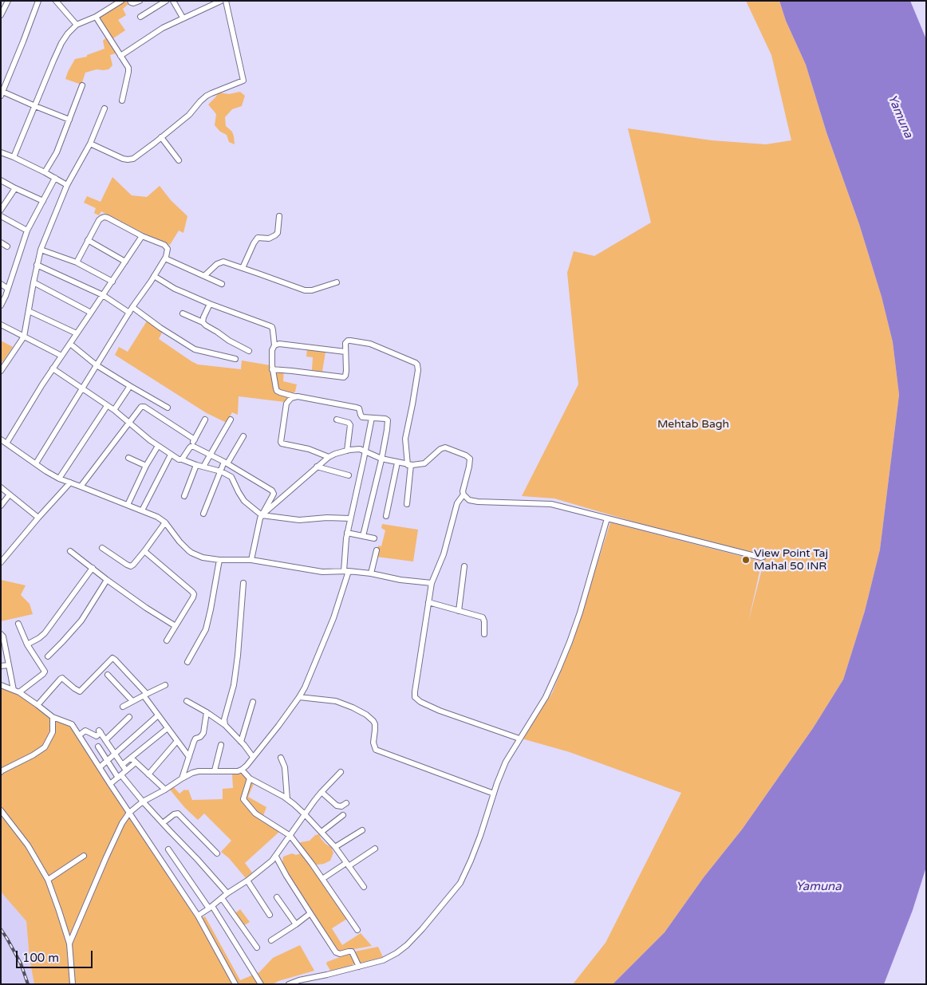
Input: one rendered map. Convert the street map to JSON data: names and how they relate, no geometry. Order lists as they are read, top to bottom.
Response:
{
  "water": ["Yamuna"],
  "parks": ["Mehtab Bagh"],
  "places": ["View Point Taj Mahal 50 INR"],
  "scale_bar": "100 m"
}
